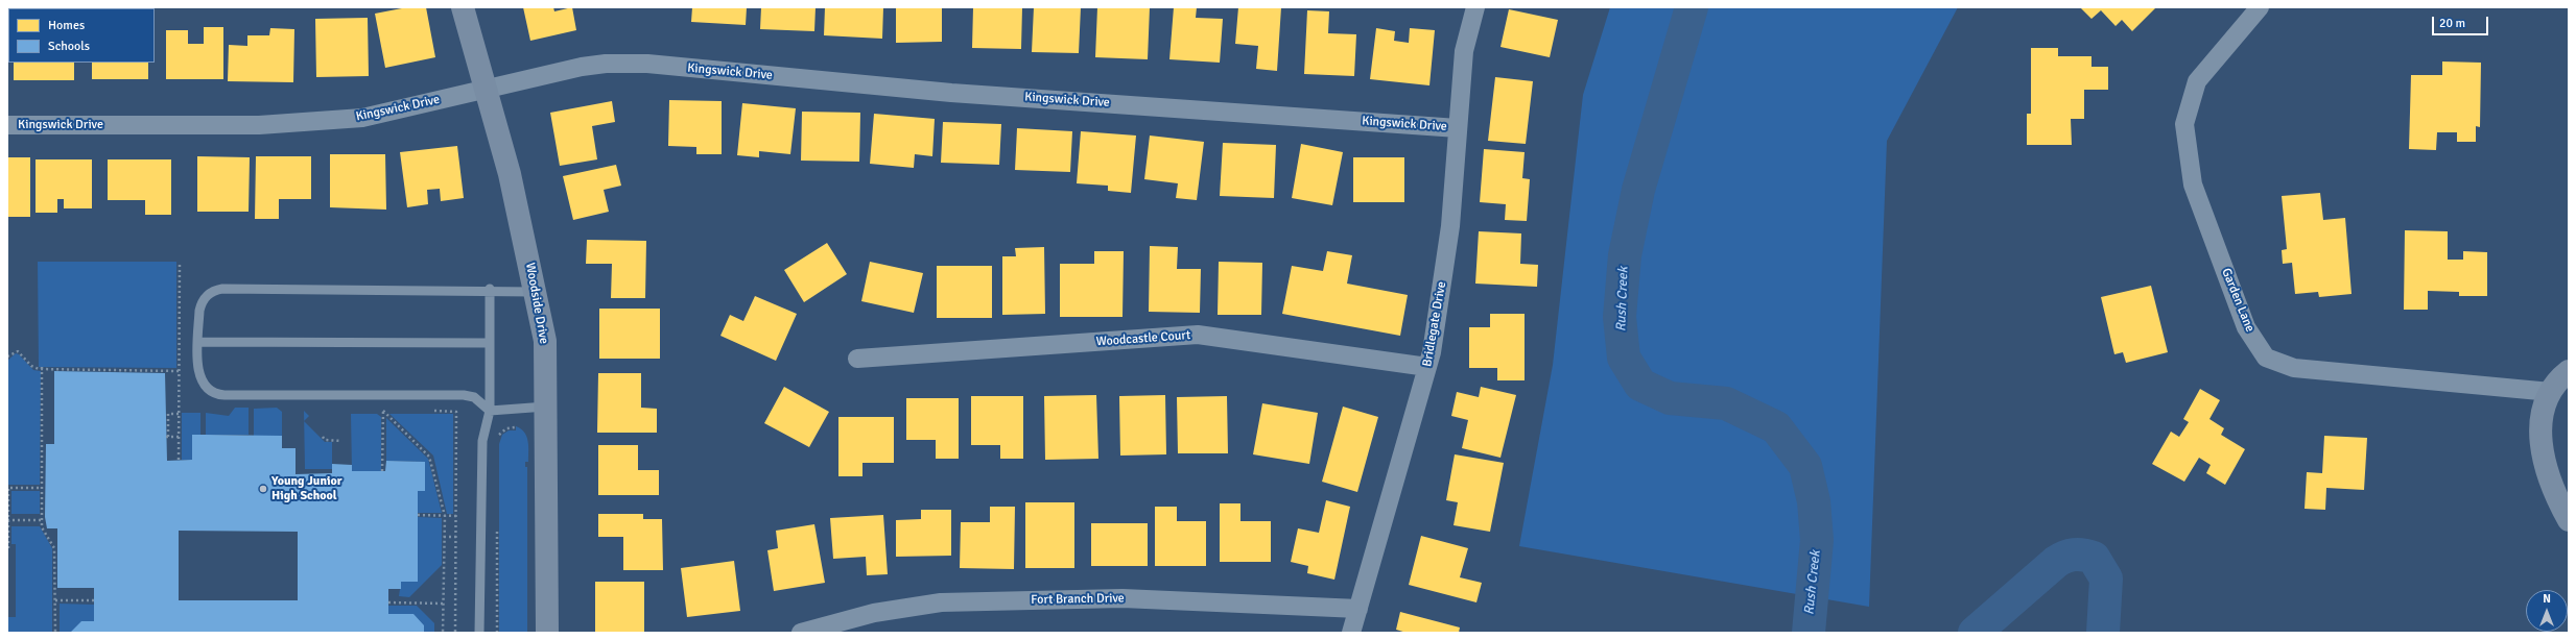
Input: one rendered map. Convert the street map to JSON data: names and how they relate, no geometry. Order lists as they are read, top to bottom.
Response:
{
  "streets": {
    "street": [
      "Kingswick Drive",
      "Garden Lane",
      "Woodside Drive",
      "Bridlegate Drive",
      "Woodcastle Court",
      "Fort Branch Drive"
    ]
  },
  "crossings": [
    ["Kingswick Drive", "Woodside Drive"],
    ["Kingswick Drive", "Bridlegate Drive"],
    ["Bridlegate Drive", "Woodcastle Court"],
    ["Bridlegate Drive", "Fort Branch Drive"]
  ],
  "water": ["Rush Creek"],
  "places": ["Young Junior High School"],
  "legend": ["Homes", "Schools"],
  "scale_bar": "20 m",
  "north": "top"
}
